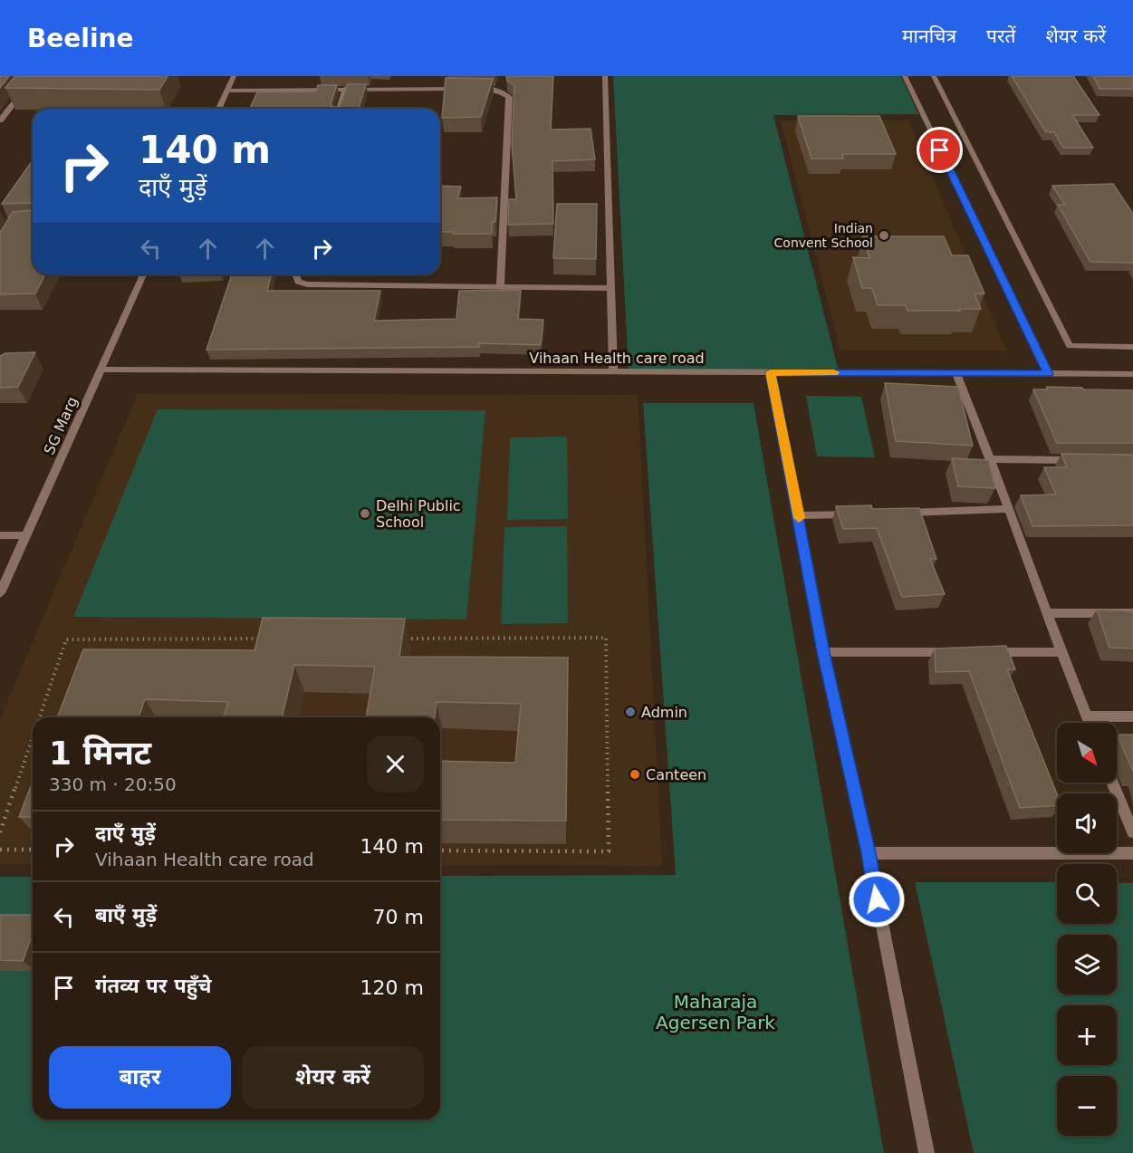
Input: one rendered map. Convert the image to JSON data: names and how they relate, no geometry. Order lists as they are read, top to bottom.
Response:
{
  "streets": {
    "street": ["Vihaan Health care road", "SG Marg"]
  },
  "crossings": [
    ["Vihaan Health care road", "SG Marg"]
  ],
  "parks": ["Maharaja Agersen Park"],
  "places": [
    "Indian Convent School",
    "Delhi Public School",
    "Admin",
    "Canteen"
  ],
  "north": "bottom right",
  "page": {
    "header": "Beeline",
    "nav": ["मानचित्र", "परतें", "शेयर करें"],
    "turn": ["140 m", "दाएँ मुड़ें"],
    "heading": ["1 मिनट", "330 m · 20:50"],
    "map_buttons": ["+", "−"],
    "list": [
      {
        "name": "दाएँ मुड़ें",
        "note": "Vihaan Health care road",
        "value": "140 m"
      },
      {
        "name": "बाएँ मुड़ें",
        "value": "70 m"
      },
      {
        "name": "गंतव्य पर पहुँचे",
        "value": "120 m"
      }
    ],
    "buttons": ["बाहर", "शेयर करें"]
  }
}
